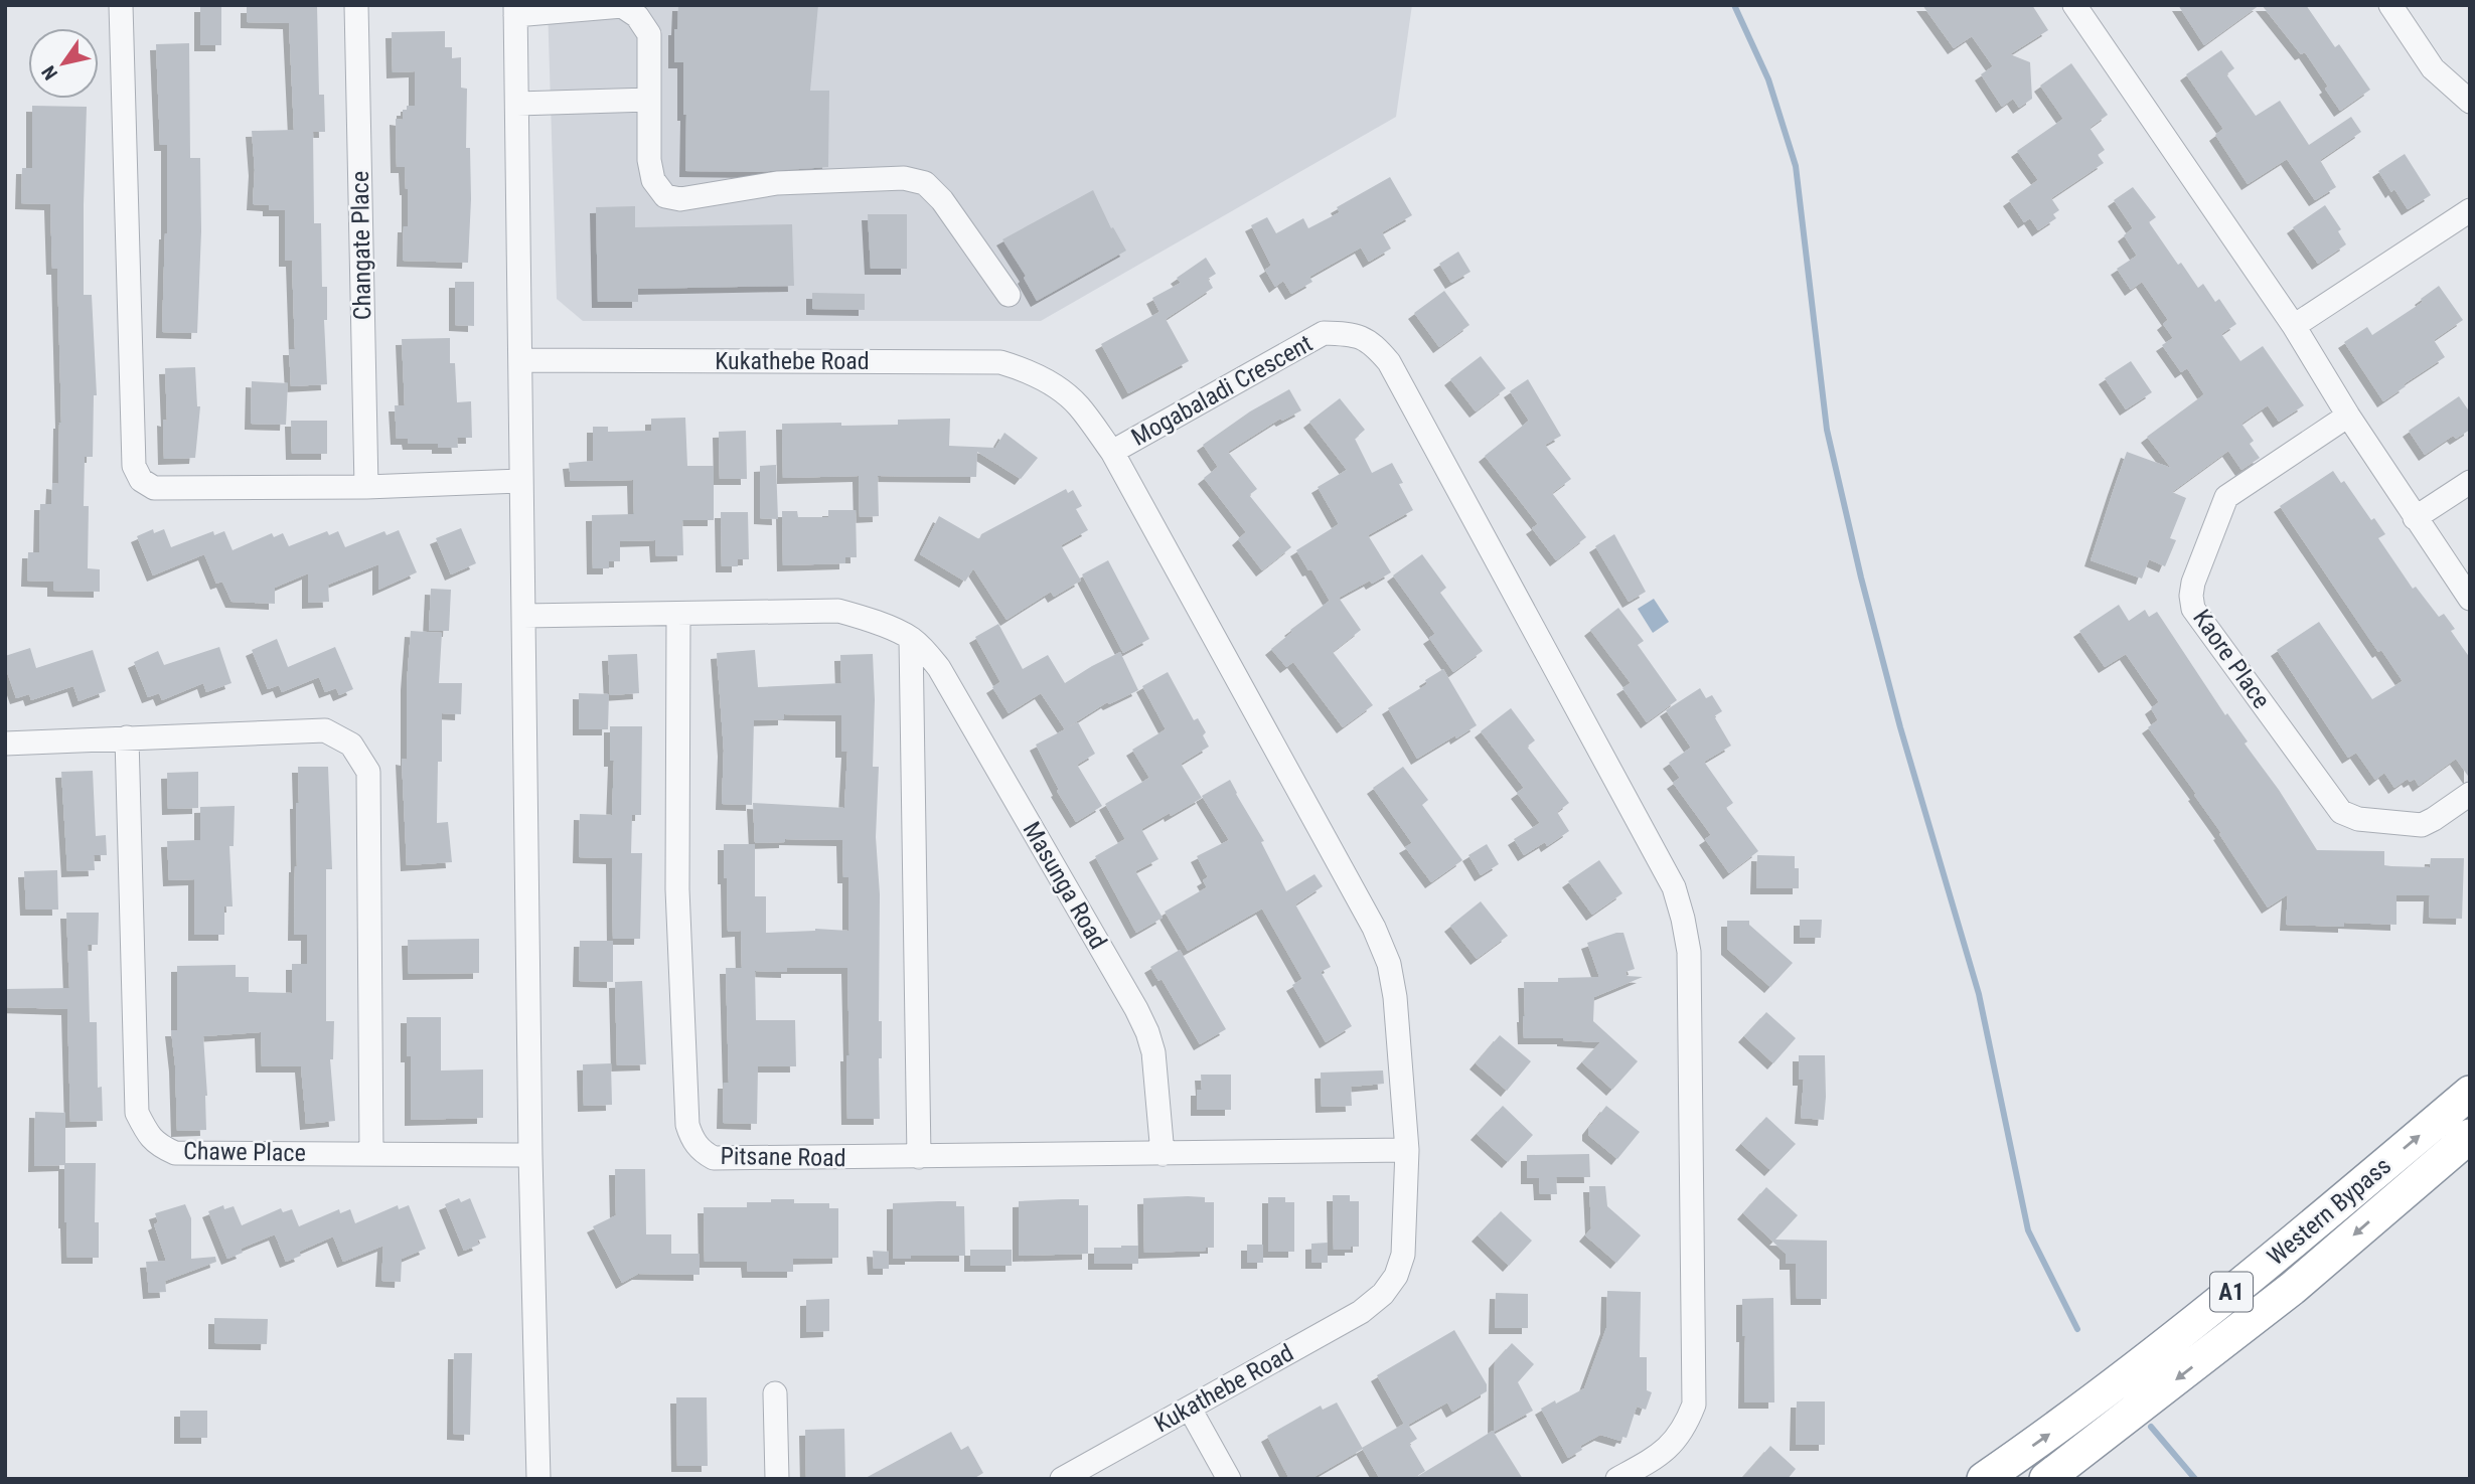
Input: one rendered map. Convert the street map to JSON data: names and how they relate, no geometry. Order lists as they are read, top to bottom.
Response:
{
  "streets": {
    "highway": ["Western Bypass", "A1"],
    "street": [
      "Changate Place",
      "Kukathebe Road",
      "Mogabaladi Crescent",
      "Kaore Place",
      "Masunga Road",
      "Chawe Place",
      "Pitsane Road"
    ]
  },
  "crossings": [
    ["Kukathebe Road", "Mogabaladi Crescent"],
    ["Kukathebe Road", "Pitsane Road"],
    ["Masunga Road", "Pitsane Road"]
  ],
  "north": "bottom left"
}
